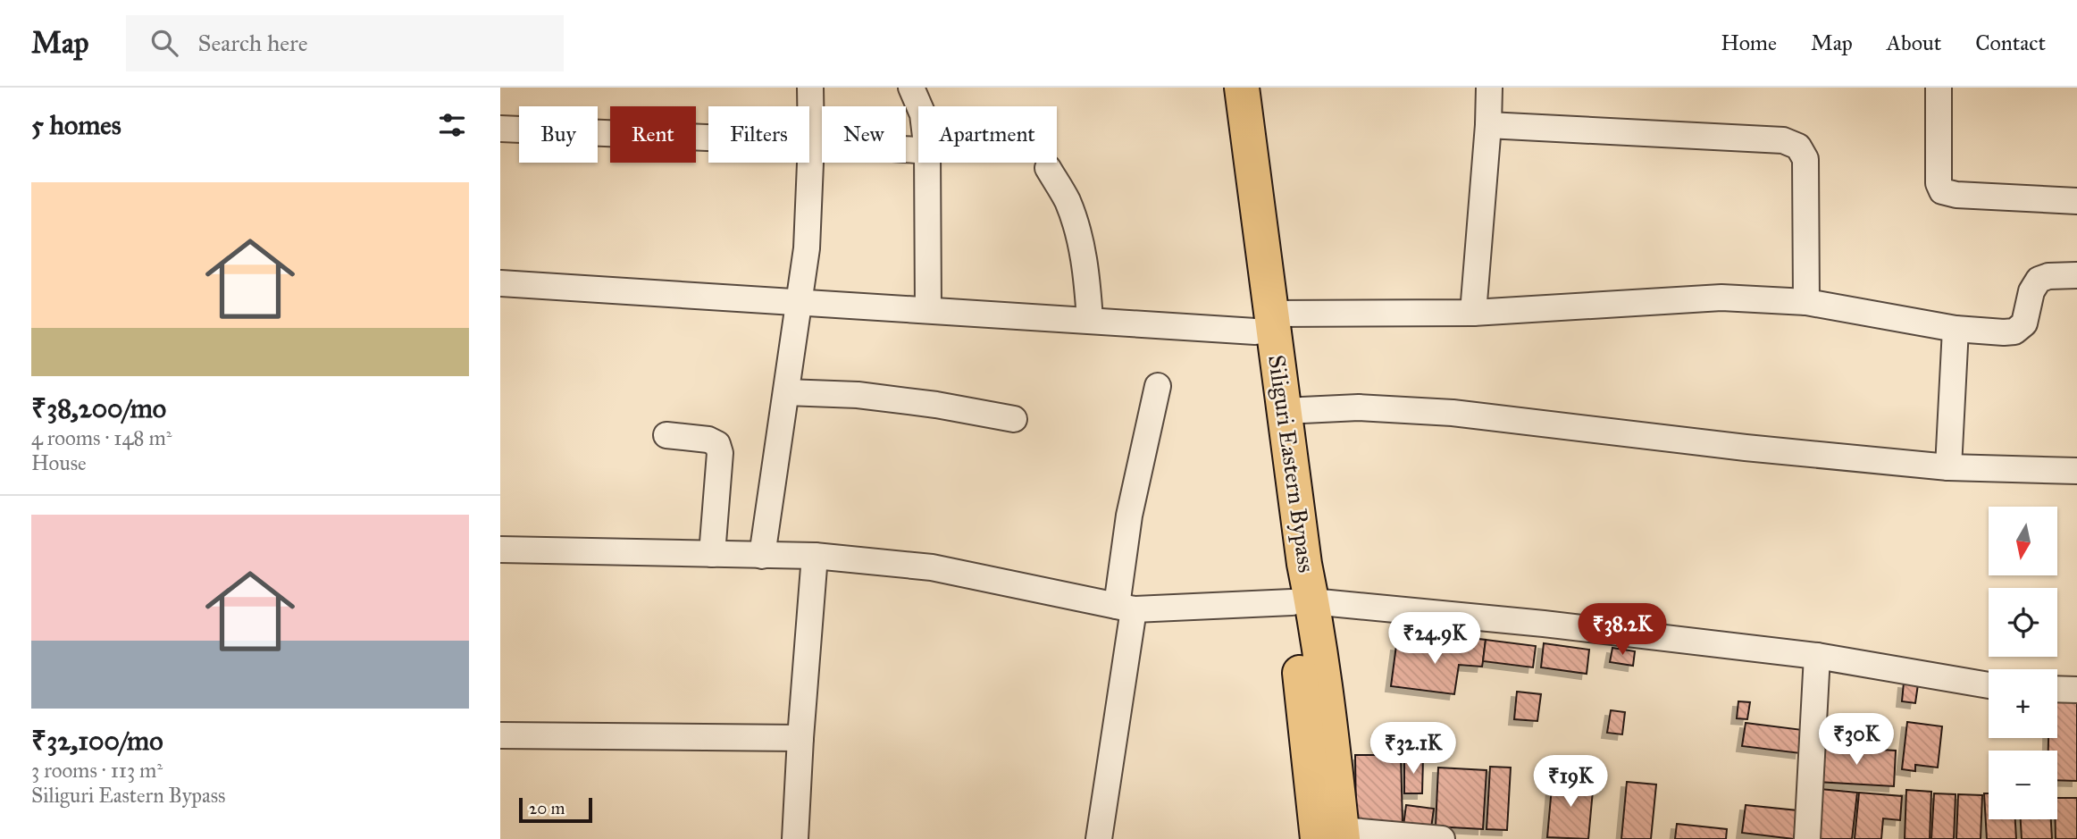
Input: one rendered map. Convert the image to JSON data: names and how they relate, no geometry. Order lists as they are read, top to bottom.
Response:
{
  "streets": {
    "main road": ["Siliguri Eastern Bypass"]
  },
  "scale_bar": "20 m",
  "north": "bottom",
  "page": {
    "header": "Map",
    "search": "Search here",
    "nav": [
      "Home",
      "Map",
      "About",
      "Contact"
    ],
    "heading": "5 homes",
    "chip": [
      "Buy",
      "Rent",
      "Filters",
      "New",
      "Apartment"
    ],
    "list": [
      {
        "name": "₹38,200/mo",
        "note": "4 rooms · 148 m² · House"
      },
      {
        "name": "₹32,100/mo",
        "note": "3 rooms · 113 m² · Siliguri Eastern Bypass"
      }
    ],
    "map_buttons": ["+", "−"],
    "price": [
      "₹38.2K",
      "₹24.9K",
      "₹30K",
      "₹32.1K",
      "₹19K"
    ],
    "scale": "20 m"
  }
}
